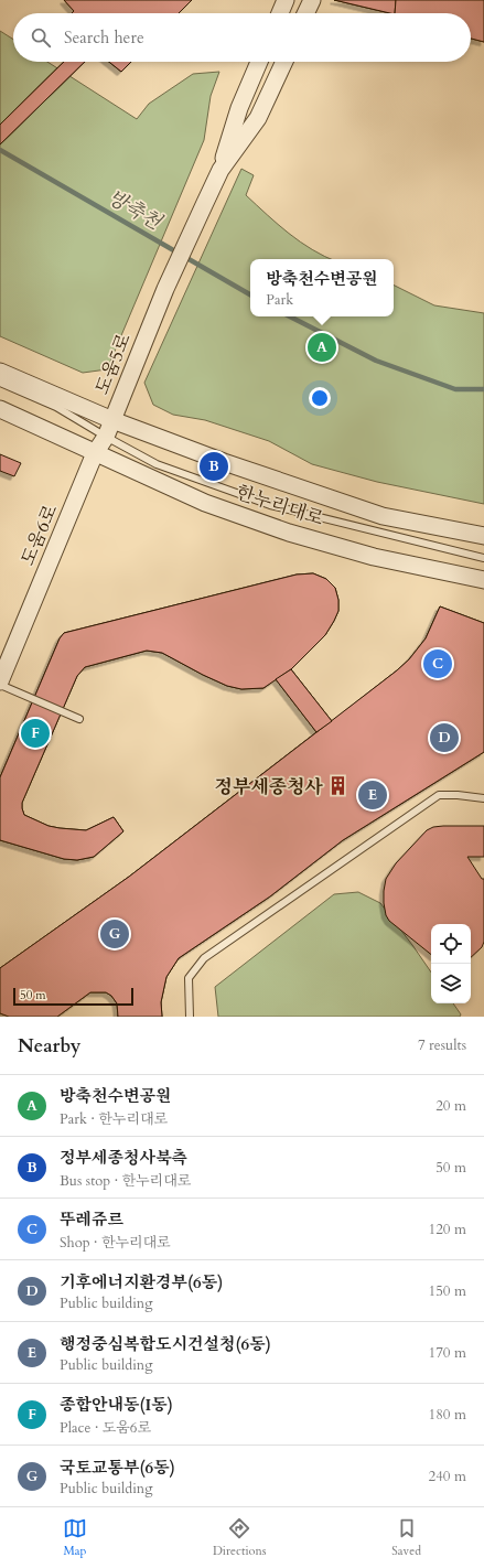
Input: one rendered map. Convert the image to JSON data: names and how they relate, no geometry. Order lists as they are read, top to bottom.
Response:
{
  "streets": {
    "street": ["도움5로", "한누리대로", "도움6로"]
  },
  "crossings": [
    ["도움5로", "한누리대로"],
    ["도움5로", "도움6로"],
    ["한누리대로", "도움6로"]
  ],
  "water": ["방축천"],
  "places": {
    "building": ["정부세종청사"]
  },
  "scale_bar": "50 m",
  "page": {
    "search": "Search here",
    "popup": ["방축천수변공원", "Park"],
    "pins": [
      "A",
      "B",
      "C",
      "F",
      "D",
      "E",
      "G"
    ],
    "scale": "50 m",
    "heading": ["Nearby", "7 results"],
    "list": [
      {
        "mark": "A",
        "name": "방축천수변공원",
        "note": "Park · 한누리대로",
        "value": "20 m"
      },
      {
        "mark": "B",
        "name": "정부세종청사북측",
        "note": "Bus stop · 한누리대로",
        "value": "50 m"
      },
      {
        "mark": "C",
        "name": "뚜레쥬르",
        "note": "Shop · 한누리대로",
        "value": "120 m"
      },
      {
        "mark": "D",
        "name": "기후에너지환경부(6동)",
        "note": "Public building",
        "value": "150 m"
      },
      {
        "mark": "E",
        "name": "행정중심복합도시건설청(6동)",
        "note": "Public building",
        "value": "170 m"
      },
      {
        "mark": "F",
        "name": "종합안내동(I동)",
        "note": "Place · 도움6로",
        "value": "180 m"
      },
      {
        "mark": "G",
        "name": "국토교통부(6동)",
        "note": "Public building",
        "value": "240 m"
      }
    ],
    "nav": ["Map", "Directions", "Saved"]
  }
}
